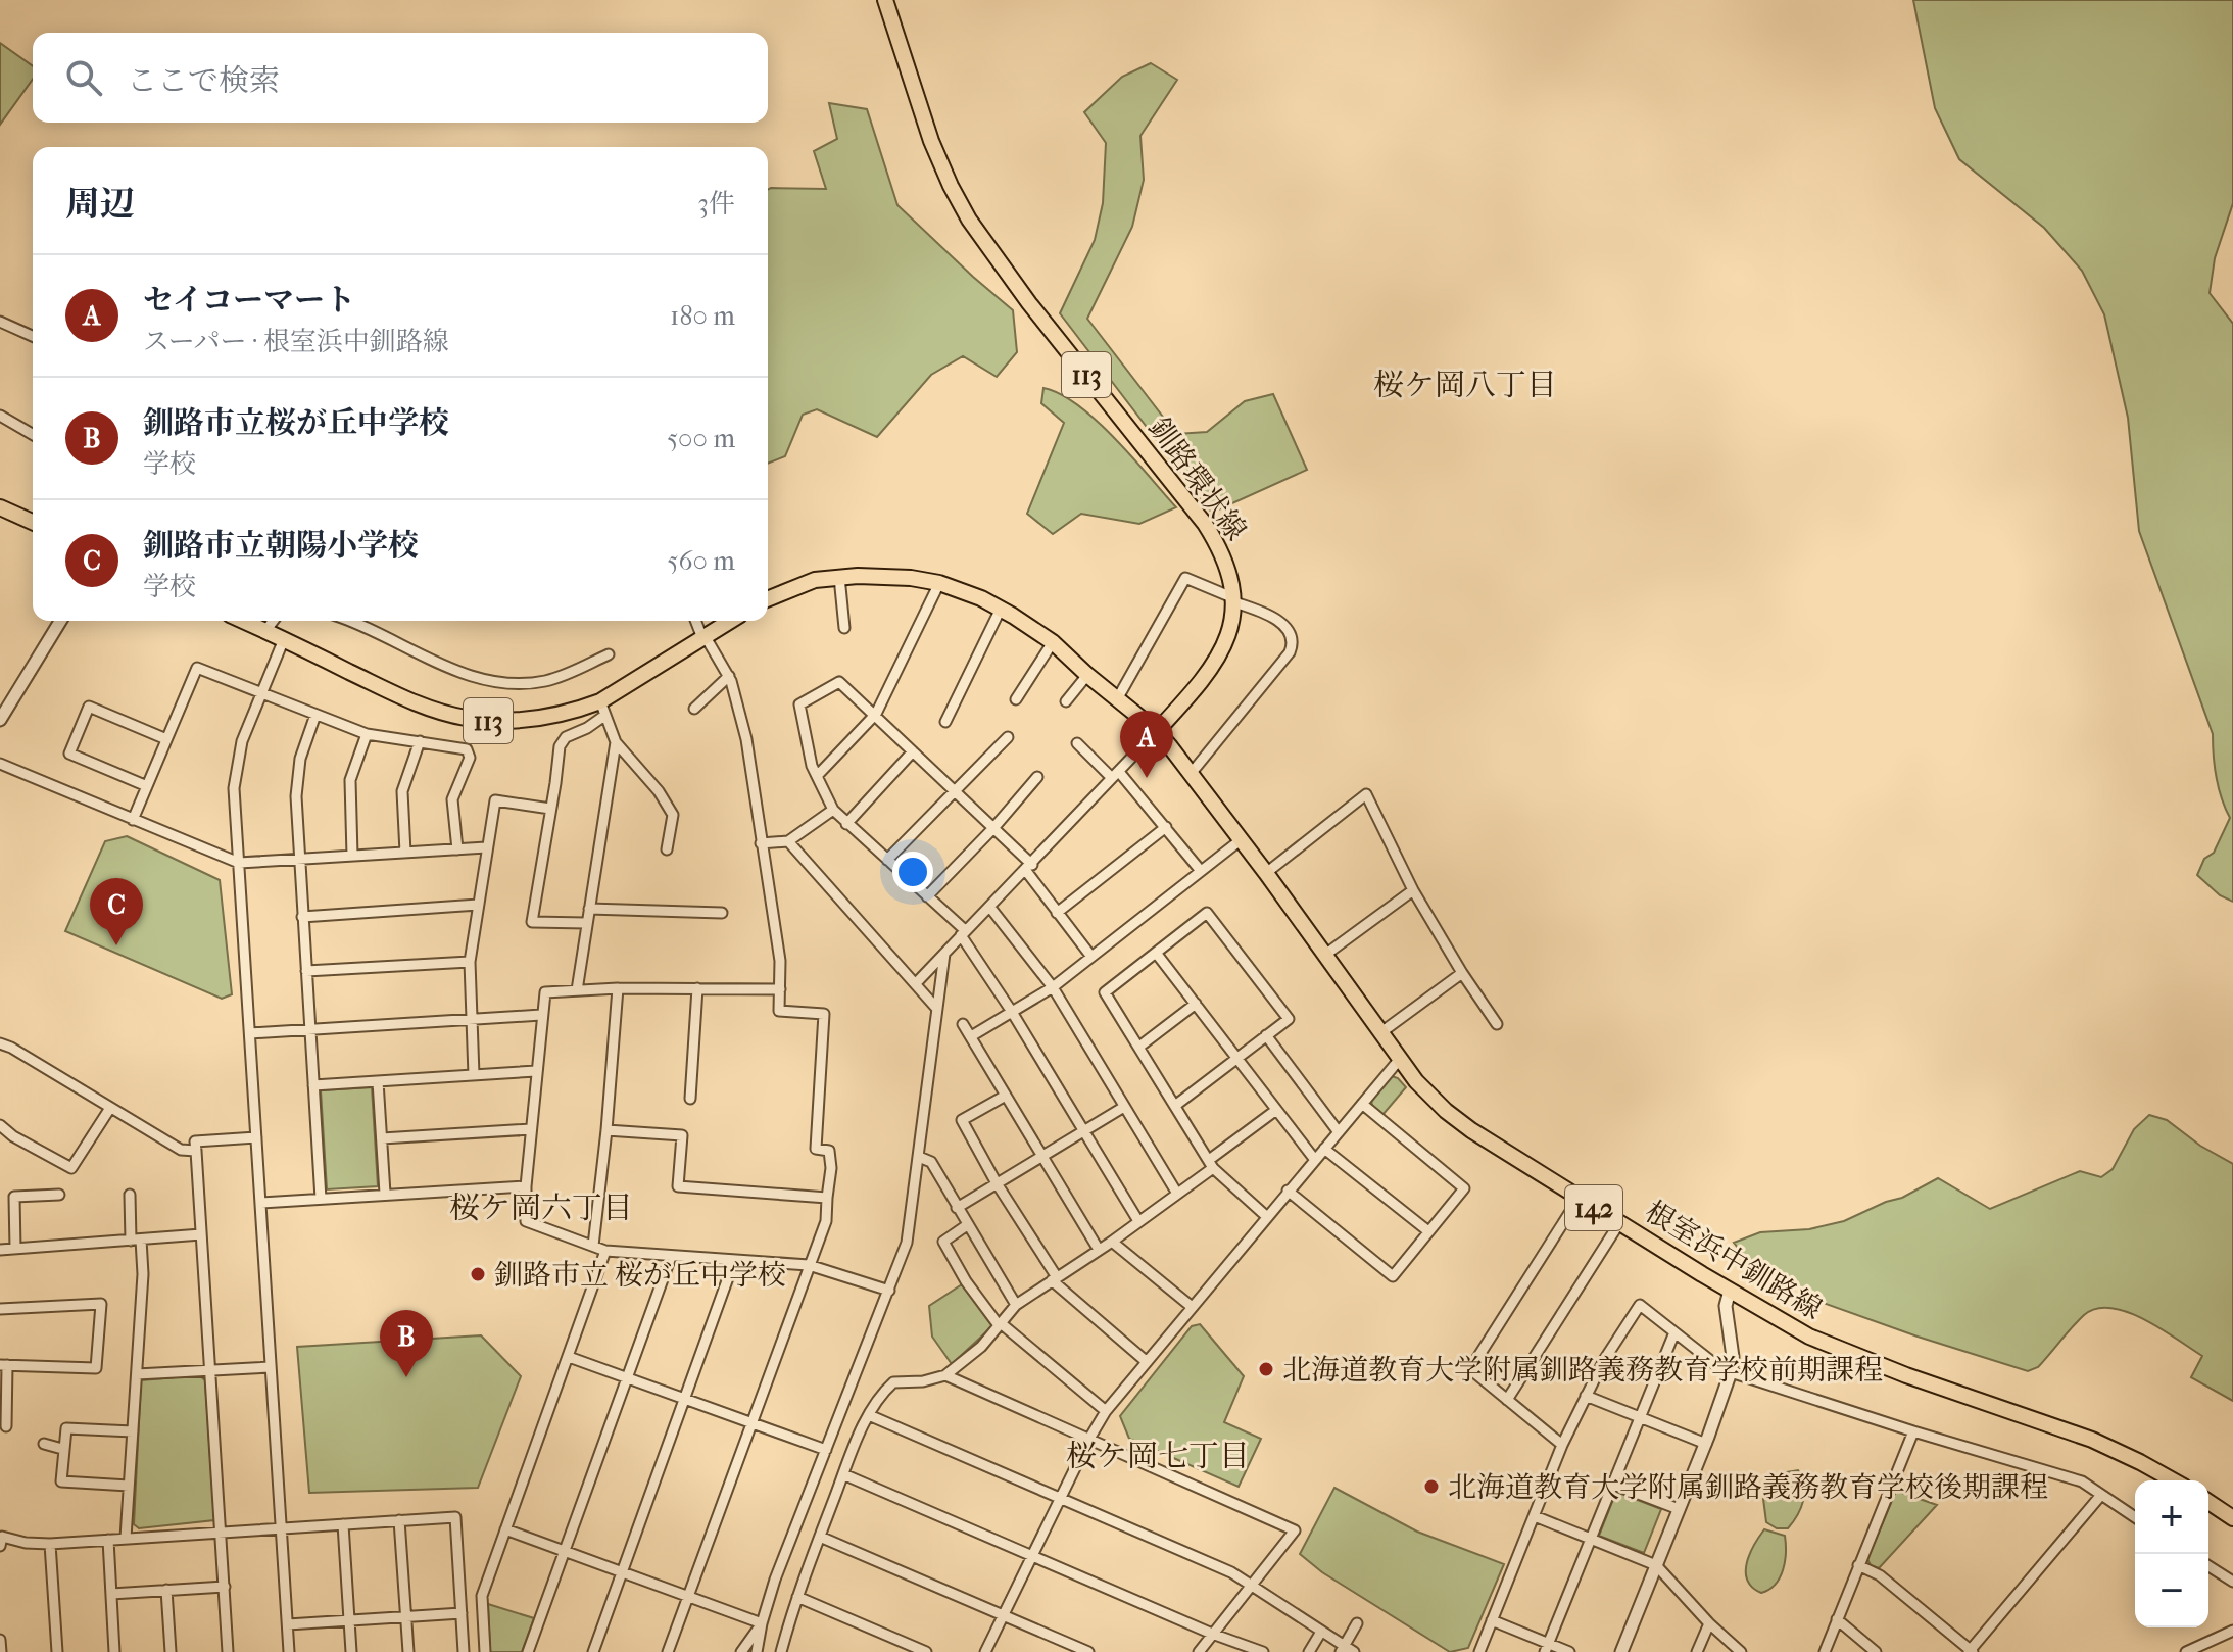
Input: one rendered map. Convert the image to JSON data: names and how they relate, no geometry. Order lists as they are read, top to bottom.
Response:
{
  "streets": {
    "main road": [
      "113",
      "釧路環状線",
      "142",
      "根室浜中釧路線"
    ]
  },
  "crossings": [
    ["釧路環状線", "根室浜中釧路線"]
  ],
  "districts": ["桜ケ岡八丁目", "桜ケ岡六丁目", "桜ケ岡七丁目"],
  "places": ["釧路市立 桜が丘中学校", "北海道教育大学附属釧路義務教育学校前期課程", "北海道教育大学附属釧路義務教育学校後期課程"],
  "page": {
    "search": "ここで検索",
    "heading": ["周辺", "3件"],
    "list": [
      {
        "mark": "A",
        "name": "セイコーマート",
        "note": "スーパー · 根室浜中釧路線",
        "value": "180 m"
      },
      {
        "mark": "B",
        "name": "釧路市立桜が丘中学校",
        "note": "学校",
        "value": "500 m"
      },
      {
        "mark": "C",
        "name": "釧路市立朝陽小学校",
        "note": "学校",
        "value": "560 m"
      }
    ],
    "pins": ["A", "C", "B"],
    "map_buttons": ["+", "−"]
  }
}
